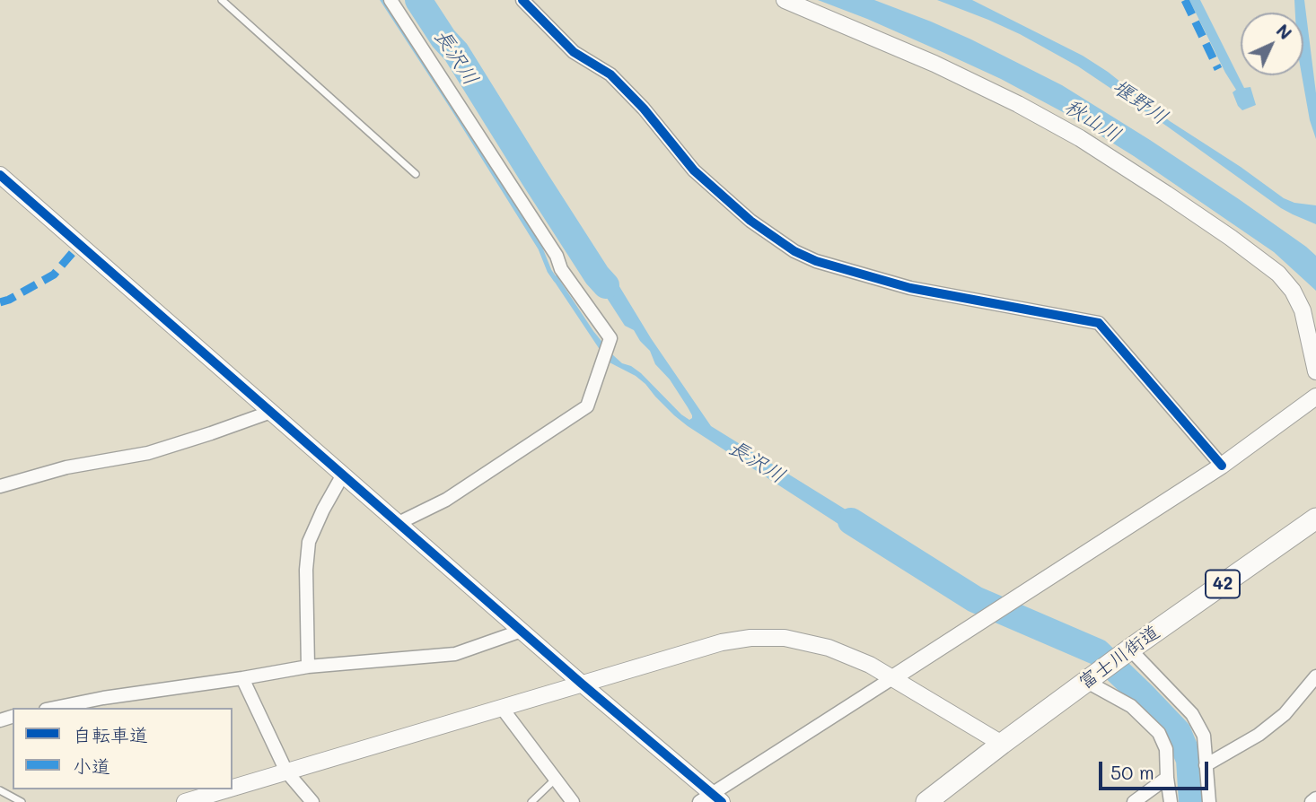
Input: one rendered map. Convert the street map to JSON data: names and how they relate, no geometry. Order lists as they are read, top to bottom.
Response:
{
  "streets": {
    "main road": ["42", "富士川街道"]
  },
  "water": ["長沢川", "堰野川", "秋山川"],
  "legend": ["自転車道", "小道"],
  "scale_bar": "50 m",
  "north": "top right"
}
